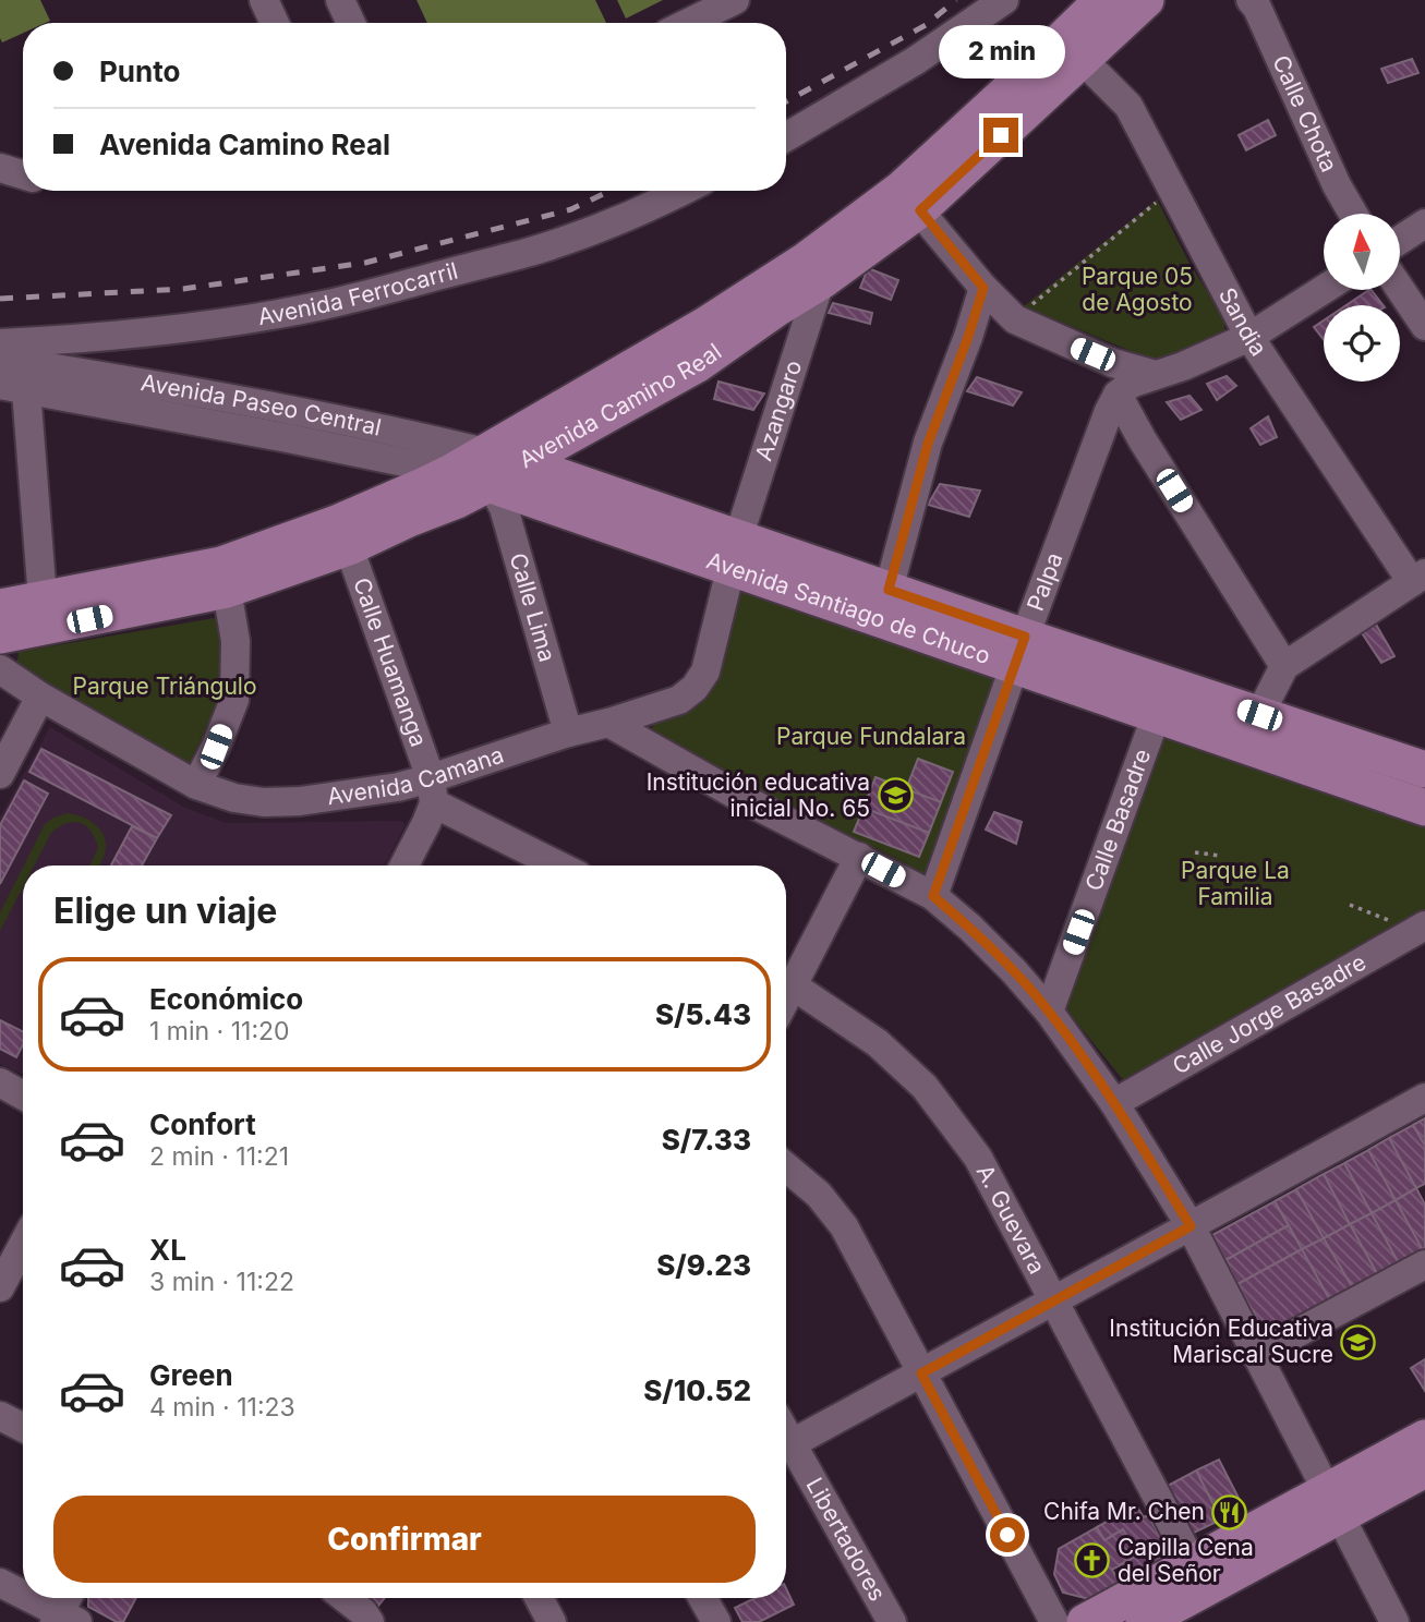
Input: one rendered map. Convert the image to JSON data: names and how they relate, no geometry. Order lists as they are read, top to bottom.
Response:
{
  "streets": {
    "main road": ["Avenida Paseo Central", "Avenida Camino Real", "Avenida Santiago de Chuco"],
    "street": [
      "Calle Chota",
      "Avenida Ferrocarril",
      "Sandia",
      "Azangaro",
      "Palpa",
      "Calle Lima",
      "Calle Huamanga",
      "Avenida Camana",
      "Calle Basadre",
      "Calle Jorge Basadre",
      "A. Guevara",
      "Libertadores"
    ]
  },
  "crossings": [
    ["Sandia", "Avenida Camino Real"],
    ["Avenida Paseo Central", "Avenida Camino Real"],
    ["Avenida Paseo Central", "Calle Lima"],
    ["Avenida Paseo Central", "Avenida Santiago de Chuco"],
    ["Avenida Camino Real", "Azangaro"],
    ["Avenida Camino Real", "Calle Lima"],
    ["Avenida Camino Real", "Avenida Santiago de Chuco"],
    ["Avenida Camino Real", "Calle Huamanga"],
    ["Azangaro", "Avenida Santiago de Chuco"],
    ["Azangaro", "Avenida Camana"],
    ["Palpa", "Avenida Santiago de Chuco"],
    ["Calle Lima", "Avenida Santiago de Chuco"],
    ["Calle Lima", "Avenida Camana"],
    ["Avenida Santiago de Chuco", "Avenida Camana"],
    ["Avenida Santiago de Chuco", "Calle Basadre"],
    ["Calle Huamanga", "Avenida Camana"]
  ],
  "parks": [
    "Parque 05 de Agosto",
    "Parque Triángulo",
    "Parque Fundalara",
    "Parque La Familia"
  ],
  "places": {
    "school or university": ["Institución educativa inicial No. 65", "Institución Educativa Mariscal Sucre"],
    "restaurant": ["Chifa Mr. Chen"],
    "church": ["Capilla Cena del Señor"]
  },
  "north": "top",
  "page": {
    "banner": ["Punto", "Avenida Camino Real"],
    "bubble": "2 min",
    "heading": "Elige un viaje",
    "list": [
      {
        "name": "Económico",
        "note": "1 min · 11:20",
        "value": "S/5.43"
      },
      {
        "name": "Confort",
        "note": "2 min · 11:21",
        "value": "S/7.33"
      },
      {
        "name": "XL",
        "note": "3 min · 11:22",
        "value": "S/9.23"
      },
      {
        "name": "Green",
        "note": "4 min · 11:23",
        "value": "S/10.52"
      }
    ],
    "buttons": "Confirmar"
  }
}
